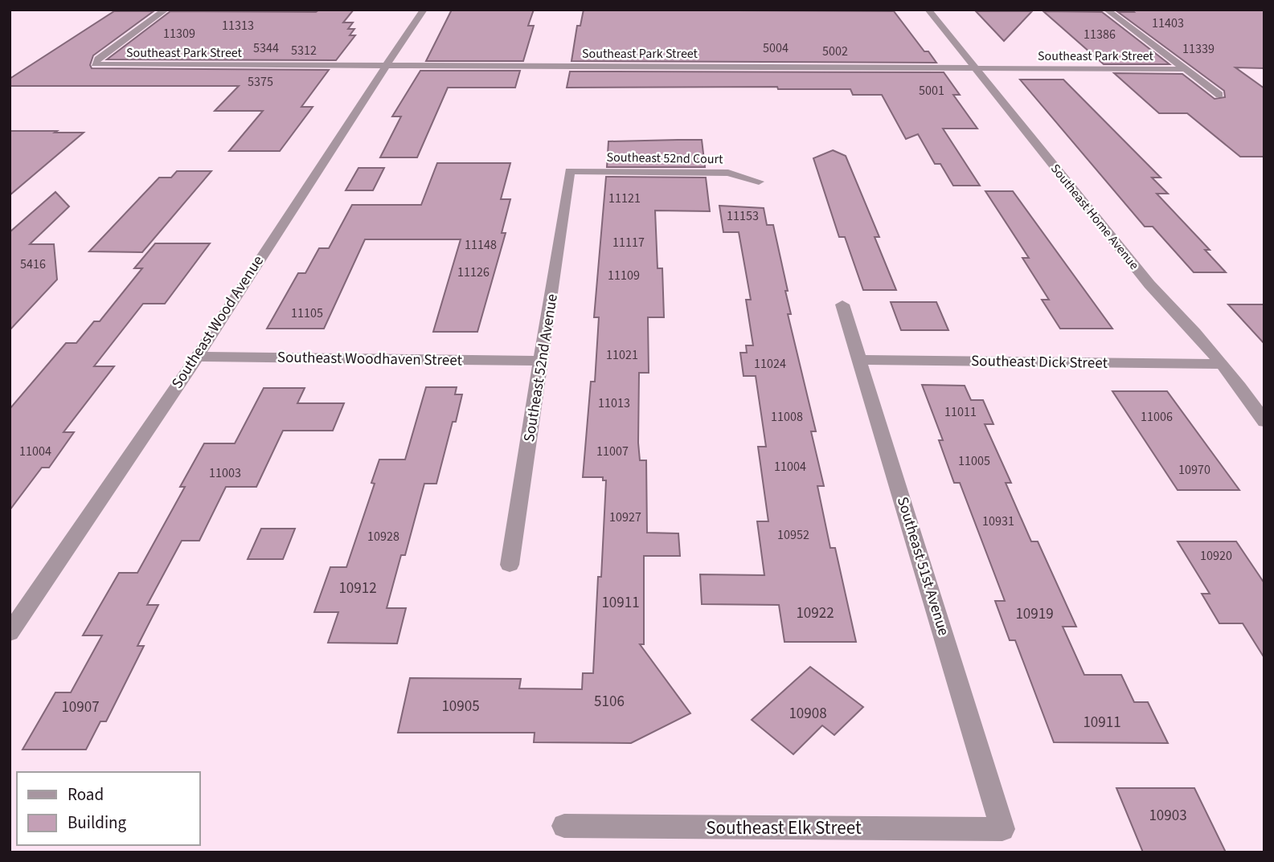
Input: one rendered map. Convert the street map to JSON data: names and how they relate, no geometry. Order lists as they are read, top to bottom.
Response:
{
  "streets": {
    "street": [
      "Southeast Park Street",
      "Southeast 52nd Court",
      "Southeast Home Avenue",
      "Southeast Wood Avenue",
      "Southeast Woodhaven Street",
      "Southeast Dick Street",
      "Southeast 52nd Avenue",
      "Southeast 51st Avenue",
      "Southeast Elk Street"
    ]
  },
  "crossings": [
    ["Southeast Park Street", "Southeast Home Avenue"],
    ["Southeast Park Street", "Southeast Wood Avenue"],
    ["Southeast 52nd Court", "Southeast 52nd Avenue"],
    ["Southeast Home Avenue", "Southeast Dick Street"],
    ["Southeast Wood Avenue", "Southeast Woodhaven Street"],
    ["Southeast Woodhaven Street", "Southeast 52nd Avenue"],
    ["Southeast Dick Street", "Southeast 51st Avenue"],
    ["Southeast 51st Avenue", "Southeast Elk Street"]
  ],
  "house_numbers": [
    "11403",
    "11313",
    "11309",
    "11386",
    "5344",
    "5004",
    "11339",
    "5312",
    "5002",
    "5375",
    "5001",
    "11121",
    "11153",
    "11117",
    "11148",
    "5416",
    "11126",
    "11109",
    "11105",
    "11021",
    "11024",
    "11013",
    "11011",
    "11008",
    "11006",
    "11004",
    "11007",
    "11005",
    "11004",
    "10970",
    "11003",
    "10927",
    "10931",
    "10952",
    "10928",
    "10920",
    "10912",
    "10911",
    "10922",
    "10919",
    "5106",
    "10905",
    "10907",
    "10908",
    "10911",
    "10903"
  ],
  "legend": ["Road", "Building"]
}
